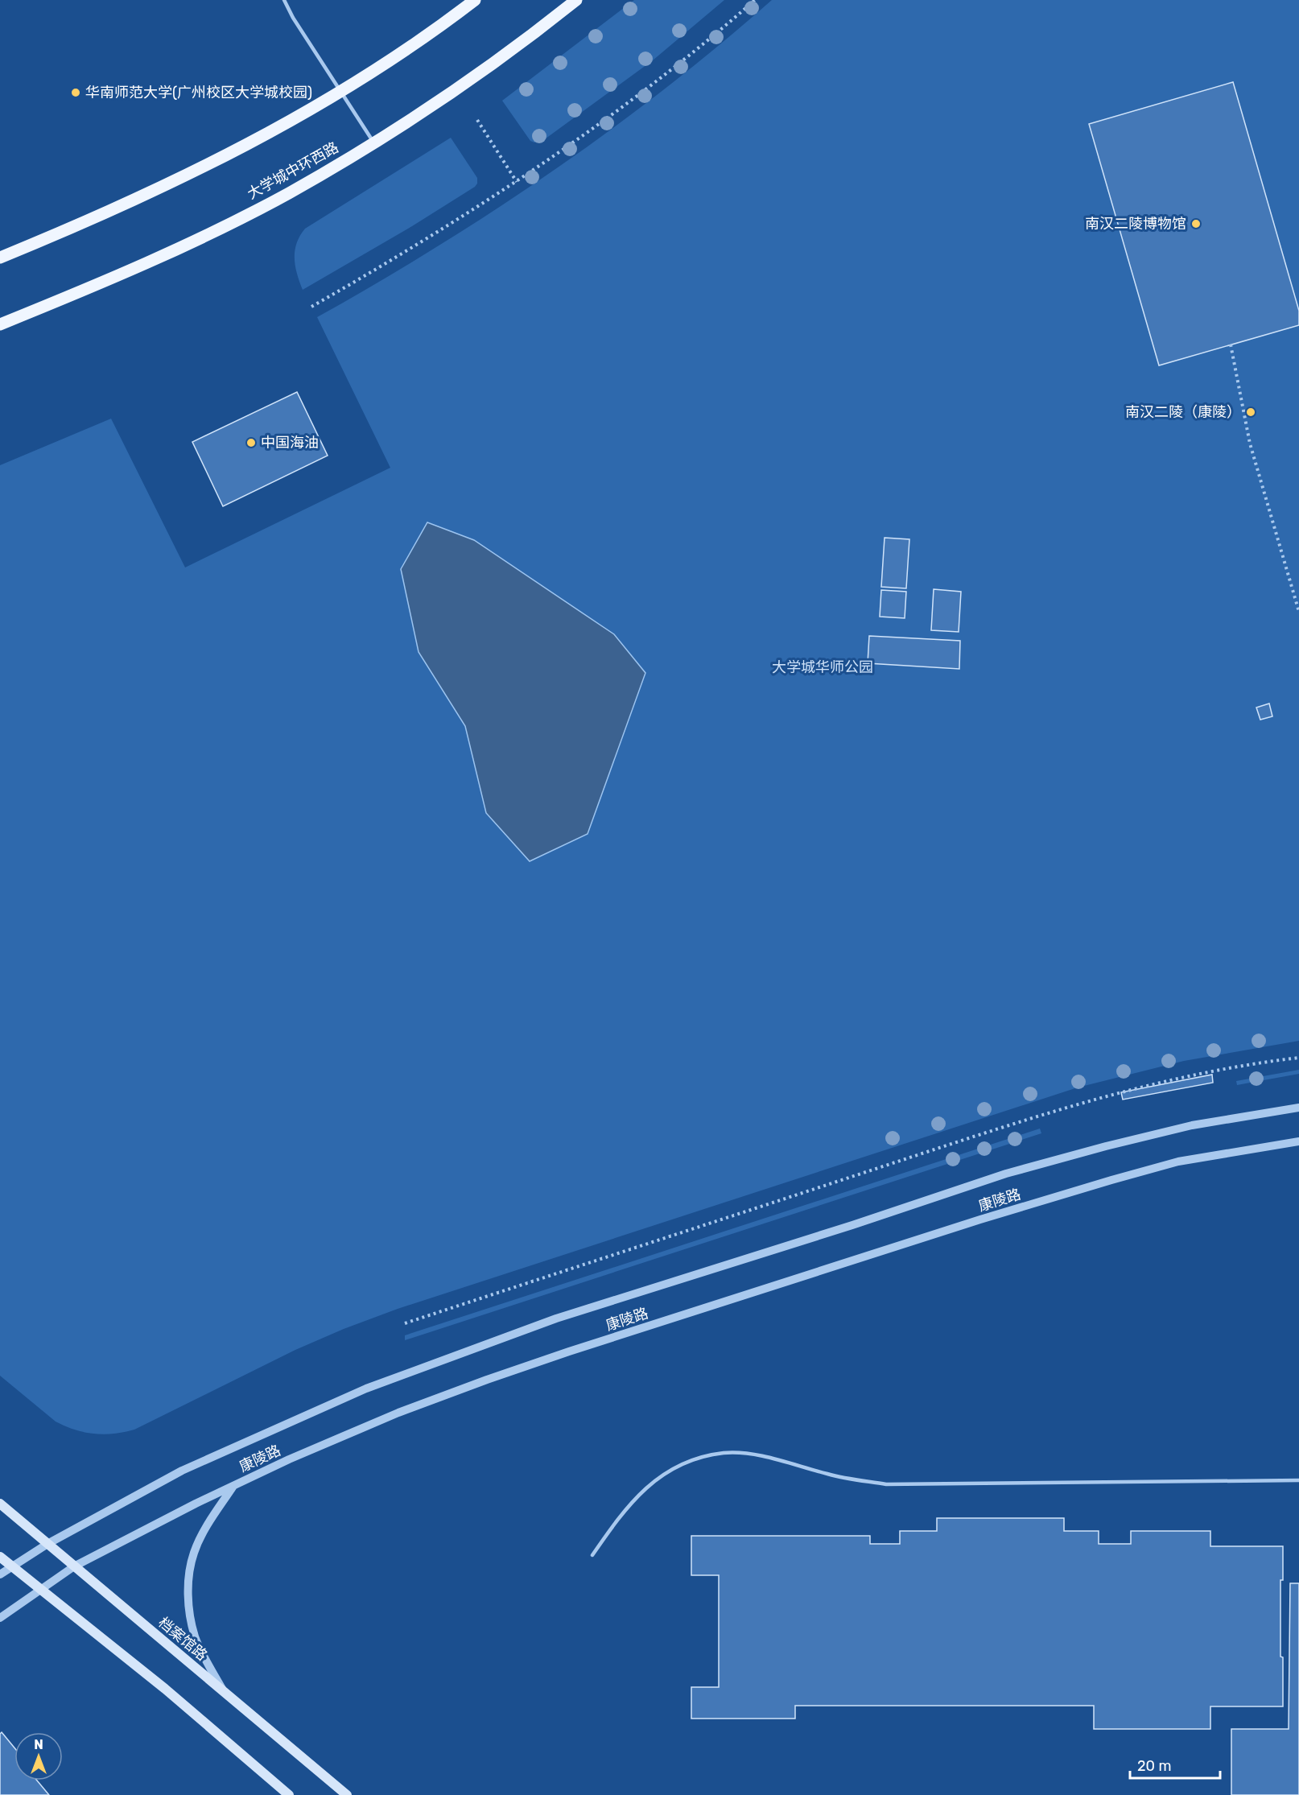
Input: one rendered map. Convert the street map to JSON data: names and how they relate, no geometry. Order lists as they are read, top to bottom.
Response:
{
  "streets": {
    "main road": ["大学城中环西路", "档案馆路"],
    "street": ["康陵路"]
  },
  "crossings": [
    ["康陵路", "档案馆路"]
  ],
  "parks": ["大学城华师公园"],
  "places": [
    "华南师范大学(广州校区大学城校园)",
    "南汉二陵博物馆",
    "南汉二陵（康陵）",
    "中国海油"
  ],
  "scale_bar": "20 m",
  "north": "top"
}
